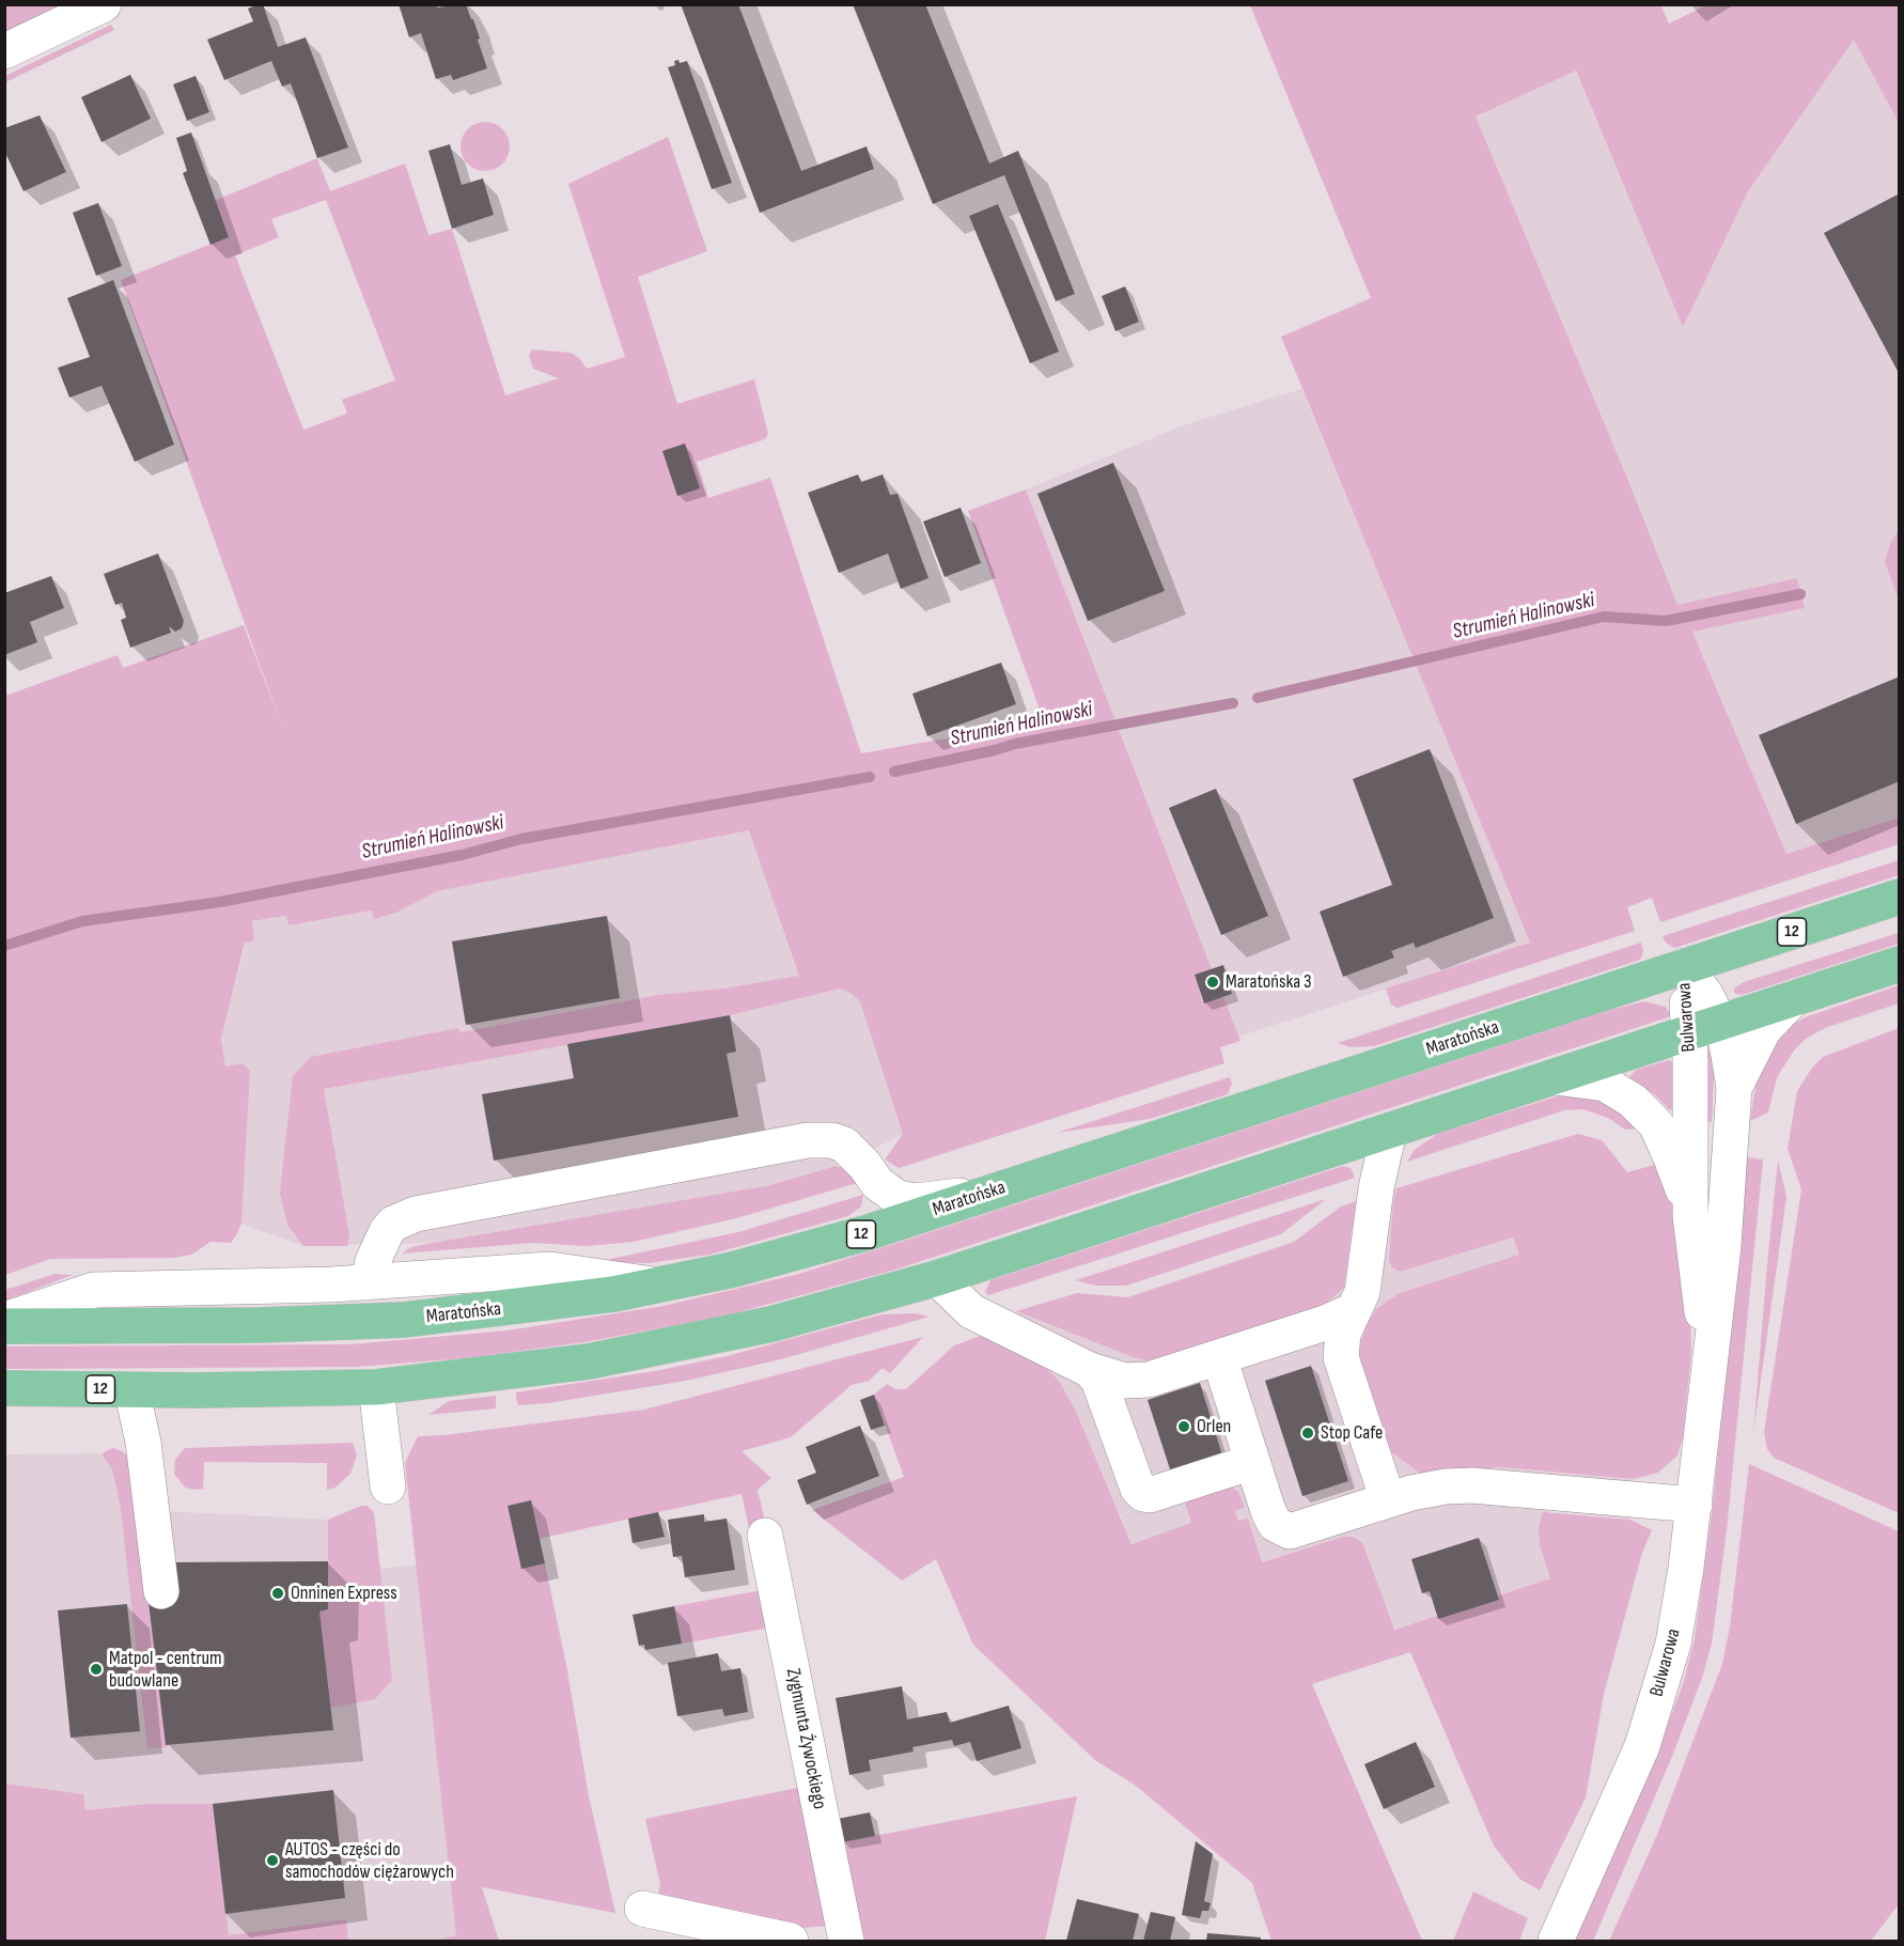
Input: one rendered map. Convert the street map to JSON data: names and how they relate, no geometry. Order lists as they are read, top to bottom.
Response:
{
  "streets": {
    "main road": ["12", "Maratońska"],
    "street": ["Bulwarowa", "Zygmunta Żywockiego"]
  },
  "crossings": [
    ["12", "Bulwarowa"],
    ["Bulwarowa", "Maratońska"]
  ],
  "water": ["Strumień Halinowski"],
  "places": [
    "Maratońska 3",
    "Orlen",
    "Stop Cafe",
    "Onninen Express",
    "Matpol - centrum budowlane",
    "AUTOS - części do samochodów ciężarowych"
  ]
}
